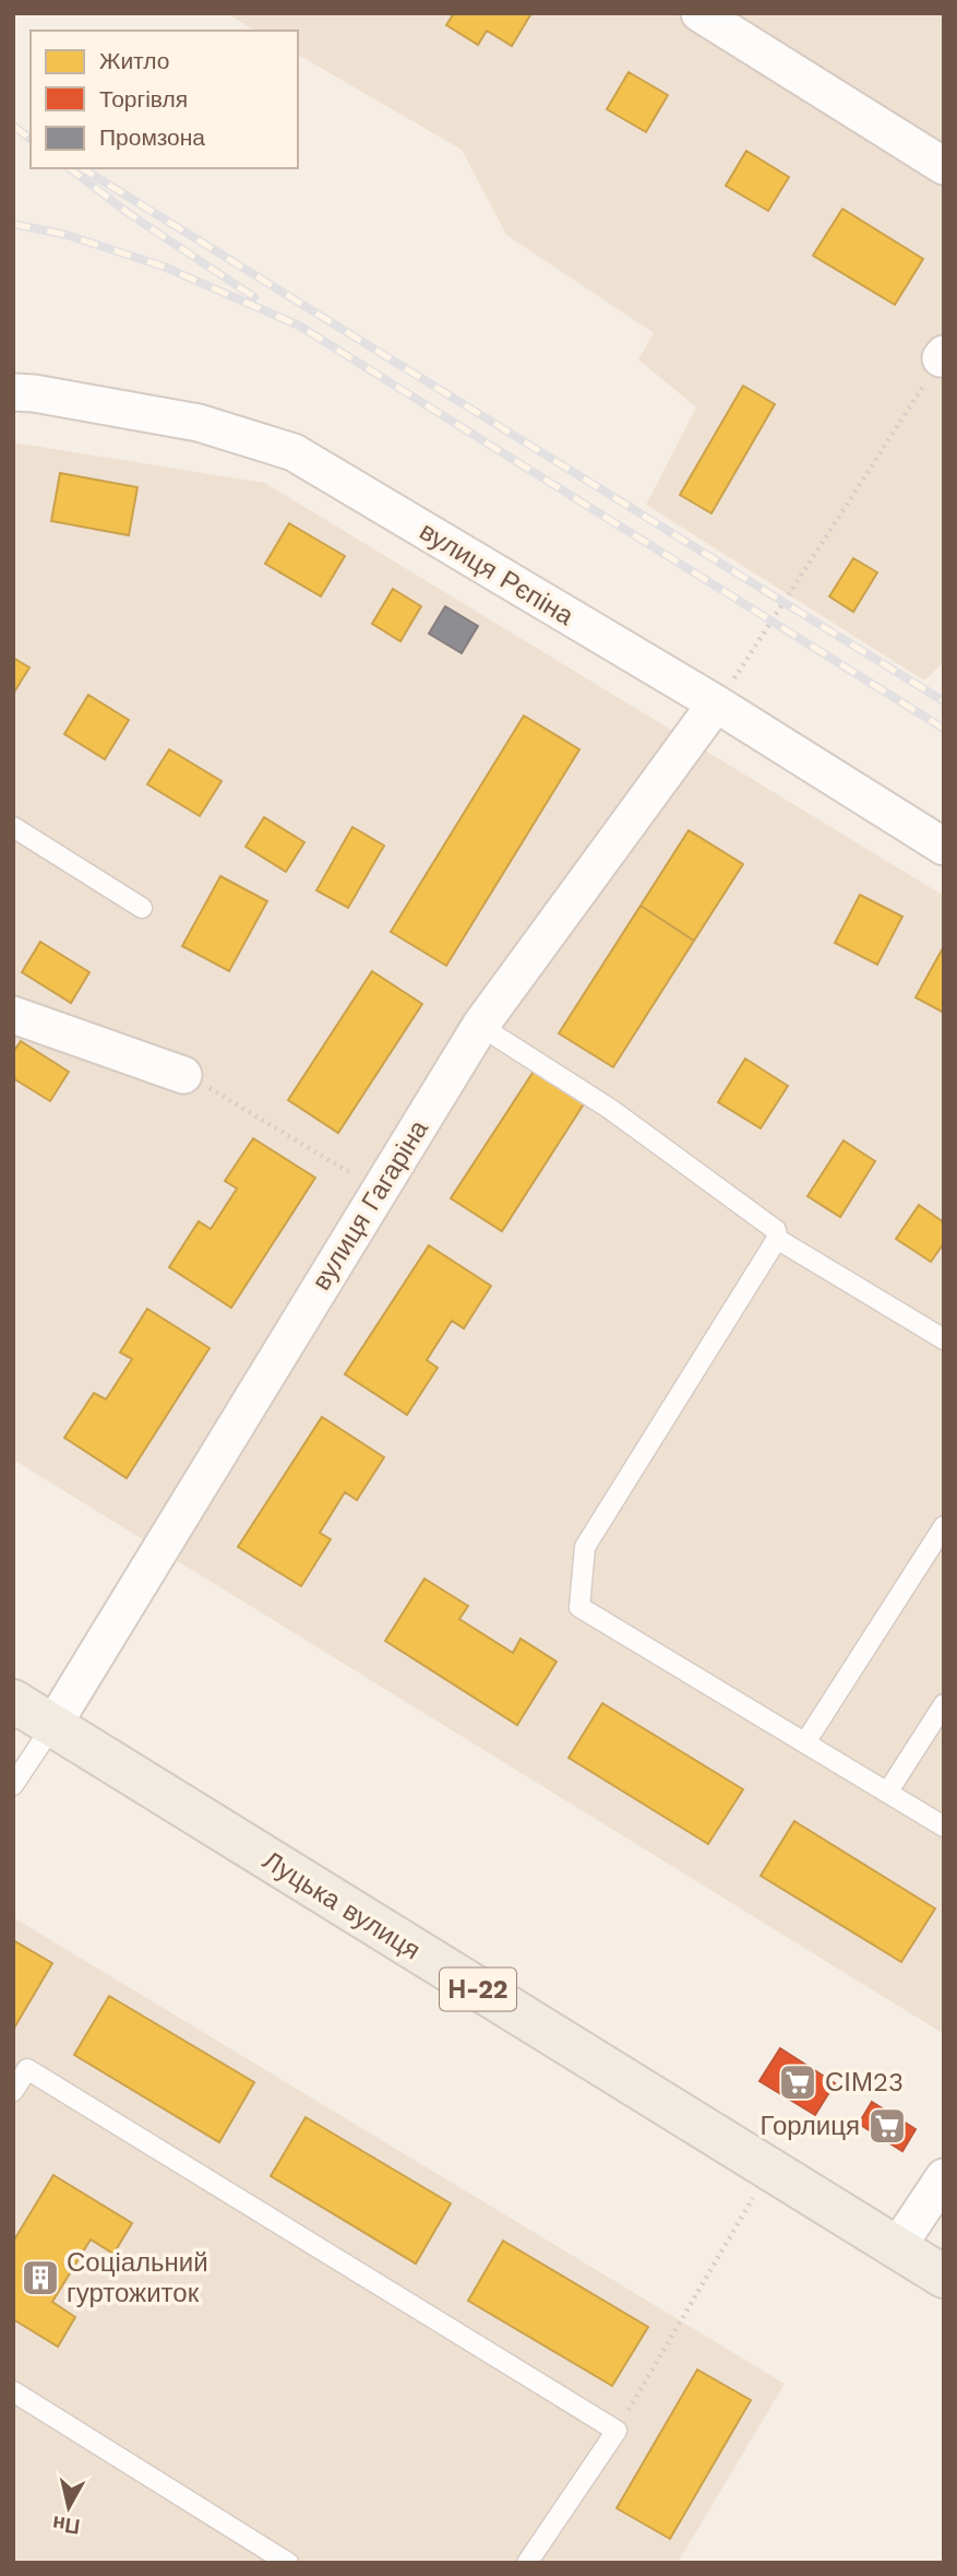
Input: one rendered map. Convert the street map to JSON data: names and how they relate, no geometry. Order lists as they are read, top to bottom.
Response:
{
  "streets": {
    "main road": ["Луцька вулиця", "Н-22"],
    "street": ["вулиця Рєпіна", "вулиця Гагаріна"]
  },
  "crossings": [
    ["вулиця Рєпіна", "вулиця Гагаріна"],
    ["вулиця Гагаріна", "Луцька вулиця"]
  ],
  "places": {
    "supermarket": ["СІМ23", "Горлиця"],
    "building": ["Соціальний гуртожиток"]
  },
  "legend": ["Житло", "Торгівля", "Промзона"],
  "north": "bottom"
}
